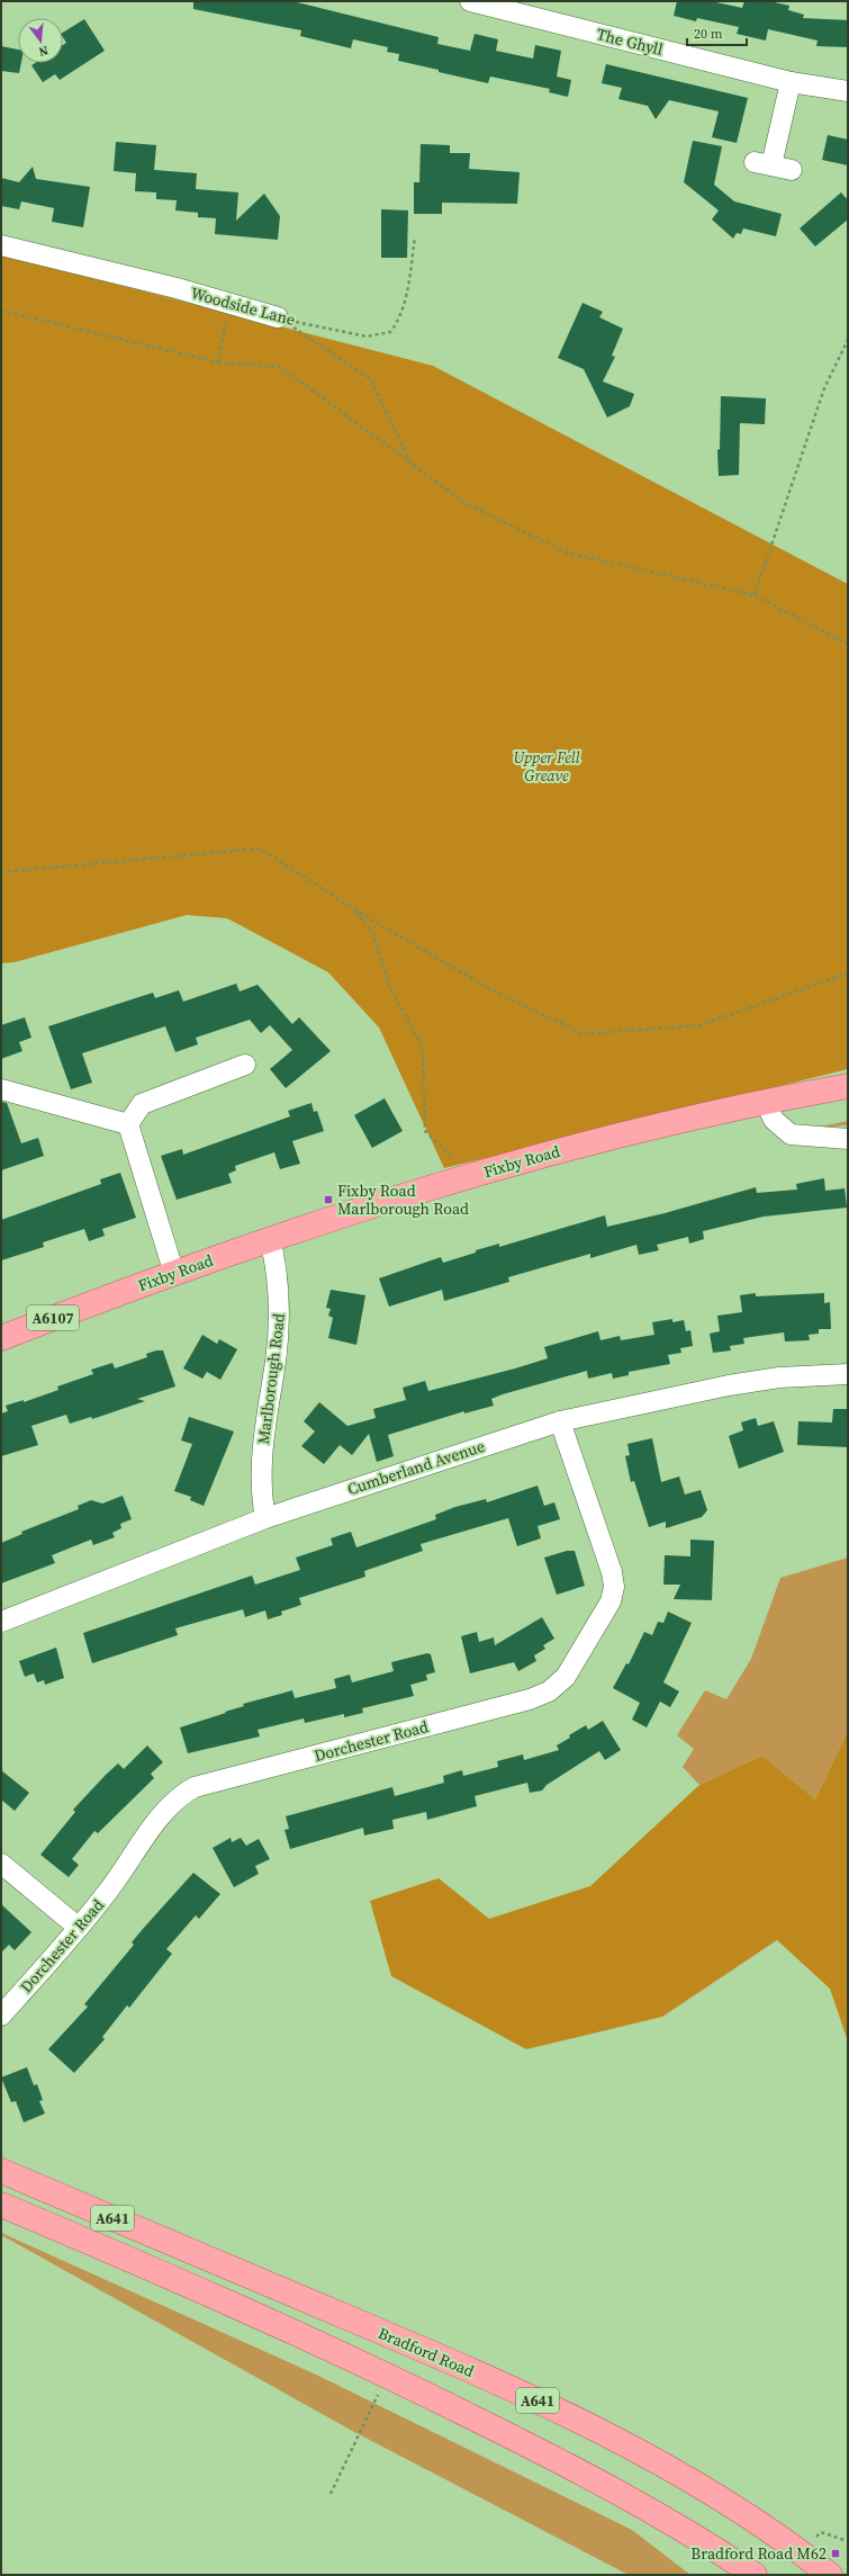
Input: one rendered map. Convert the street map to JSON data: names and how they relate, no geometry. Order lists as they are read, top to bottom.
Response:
{
  "streets": {
    "main road": [
      "Fixby Road",
      "A6107",
      "A641",
      "Bradford Road"
    ],
    "street": [
      "The Ghyll",
      "Woodside Lane",
      "Marlborough Road",
      "Cumberland Avenue",
      "Dorchester Road"
    ]
  },
  "crossings": [
    ["Fixby Road", "Marlborough Road"],
    ["Marlborough Road", "Cumberland Avenue"],
    ["Cumberland Avenue", "Dorchester Road"]
  ],
  "parks": ["Upper Fell Greave"],
  "places": {
    "transit": ["Fixby Road Marlborough Road", "Bradford Road M62"]
  },
  "scale_bar": "20 m",
  "north": "bottom"
}
